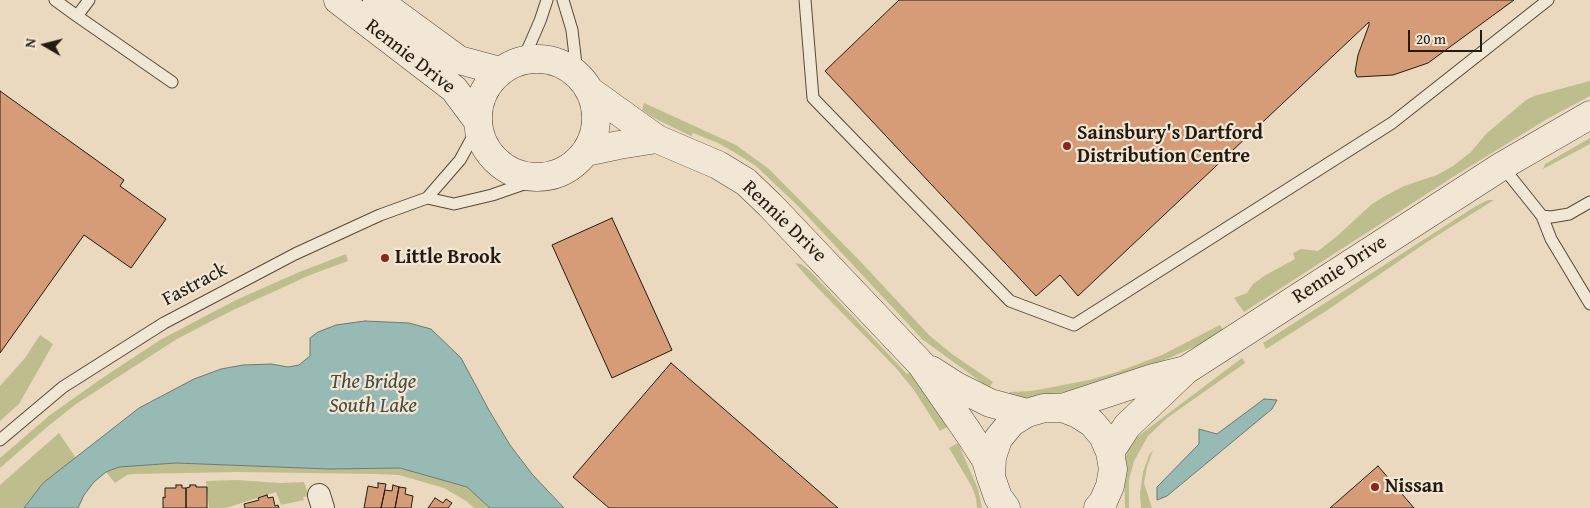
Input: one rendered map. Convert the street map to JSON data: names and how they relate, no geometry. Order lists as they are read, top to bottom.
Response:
{
  "streets": {
    "street": ["Rennie Drive"],
    "lane": ["Fastrack"]
  },
  "crossings": [
    ["Rennie Drive", "Fastrack"]
  ],
  "water": ["The Bridge South Lake"],
  "places": ["Sainsbury's Dartford Distribution Centre", "Little Brook", "Nissan"],
  "scale_bar": "20 m",
  "north": "left"
}
